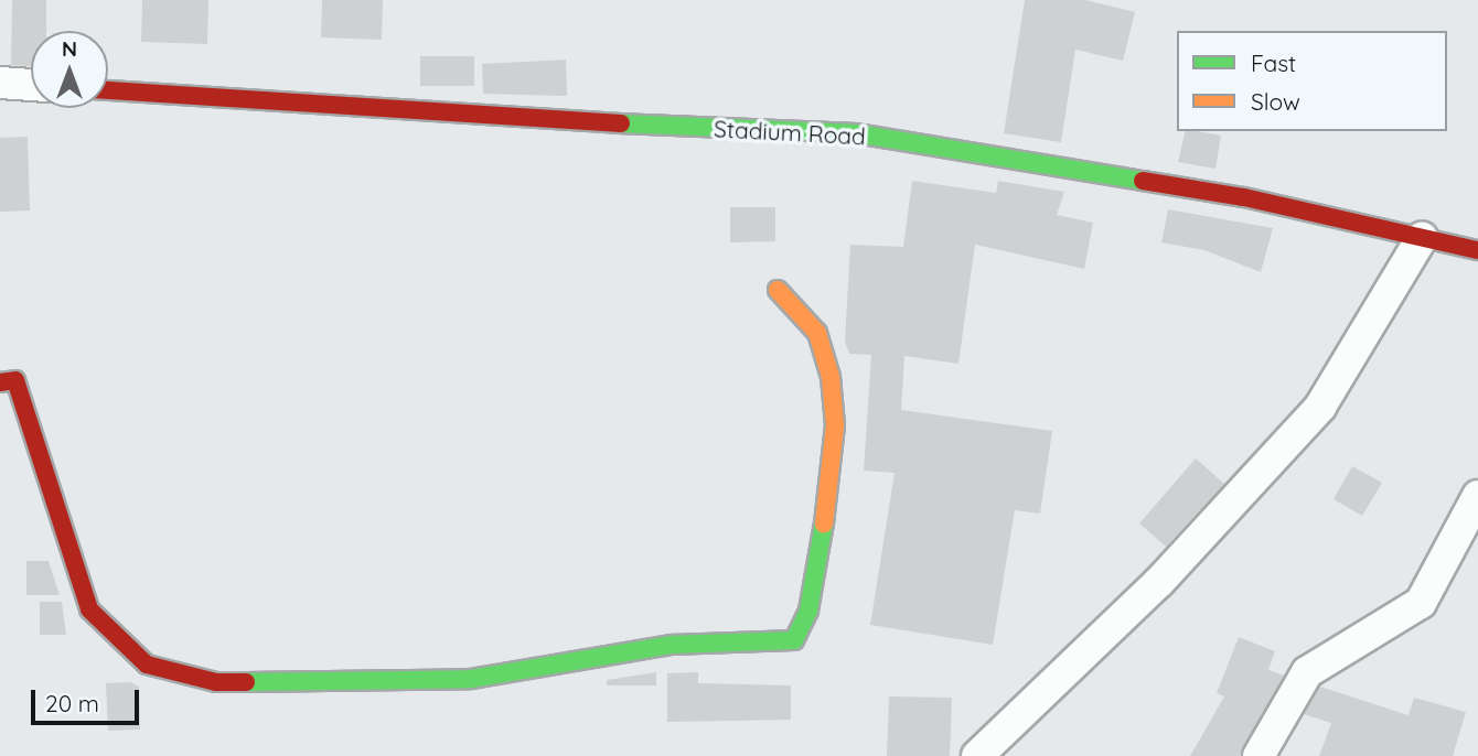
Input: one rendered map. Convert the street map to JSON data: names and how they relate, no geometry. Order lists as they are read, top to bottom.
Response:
{
  "streets": {
    "street": ["Stadium Road"]
  },
  "legend": ["Fast", "Slow"],
  "scale_bar": "20 m",
  "north": "top"
}
